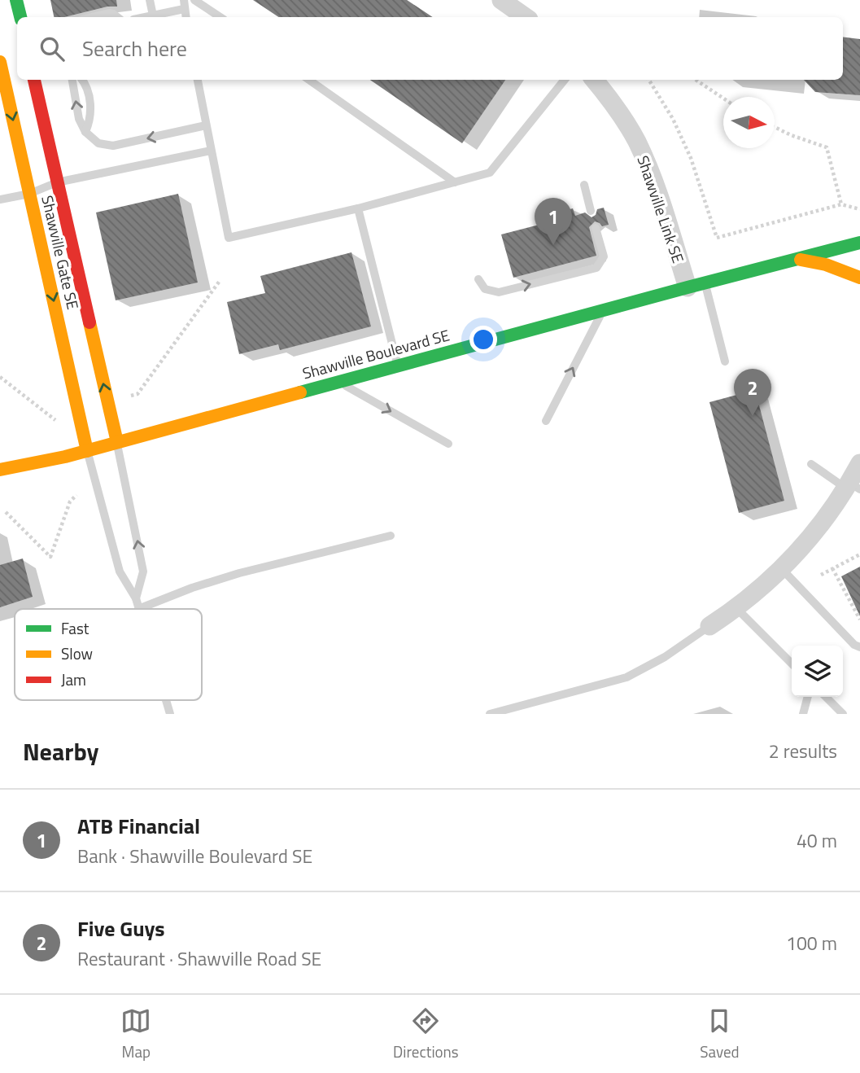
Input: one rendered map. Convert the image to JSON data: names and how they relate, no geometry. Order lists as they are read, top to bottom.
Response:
{
  "streets": {
    "street": ["Shawville Link SE", "Shawville Gate SE", "Shawville Boulevard SE"]
  },
  "crossings": [
    ["Shawville Link SE", "Shawville Boulevard SE"],
    ["Shawville Gate SE", "Shawville Boulevard SE"]
  ],
  "legend": ["Fast", "Slow", "Jam"],
  "north": "right",
  "page": {
    "search": "Search here",
    "pins": ["1", "2"],
    "heading": ["Nearby", "2 results"],
    "list": [
      {
        "mark": "1",
        "name": "ATB Financial",
        "note": "Bank · Shawville Boulevard SE",
        "value": "40 m"
      },
      {
        "mark": "2",
        "name": "Five Guys",
        "note": "Restaurant · Shawville Road SE",
        "value": "100 m"
      }
    ],
    "nav": ["Map", "Directions", "Saved"]
  }
}
